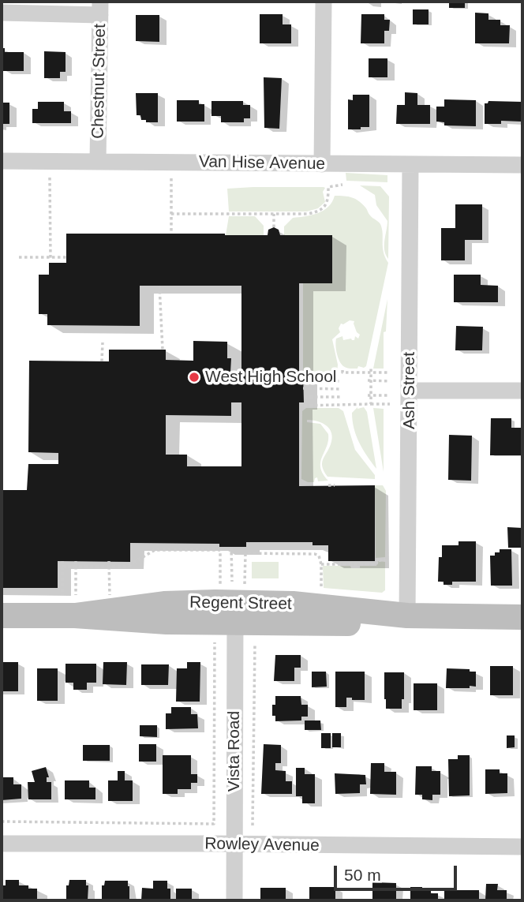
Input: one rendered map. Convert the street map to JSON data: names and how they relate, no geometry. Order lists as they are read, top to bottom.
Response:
{
  "streets": {
    "main road": ["Regent Street"],
    "street": [
      "Chestnut Street",
      "Van Hise Avenue",
      "Ash Street",
      "Vista Road",
      "Rowley Avenue"
    ]
  },
  "crossings": [
    ["Chestnut Street", "Van Hise Avenue"],
    ["Van Hise Avenue", "Ash Street"],
    ["Ash Street", "Regent Street"],
    ["Regent Street", "Vista Road"],
    ["Vista Road", "Rowley Avenue"]
  ],
  "places": ["West High School"],
  "scale_bar": "50 m"
}
